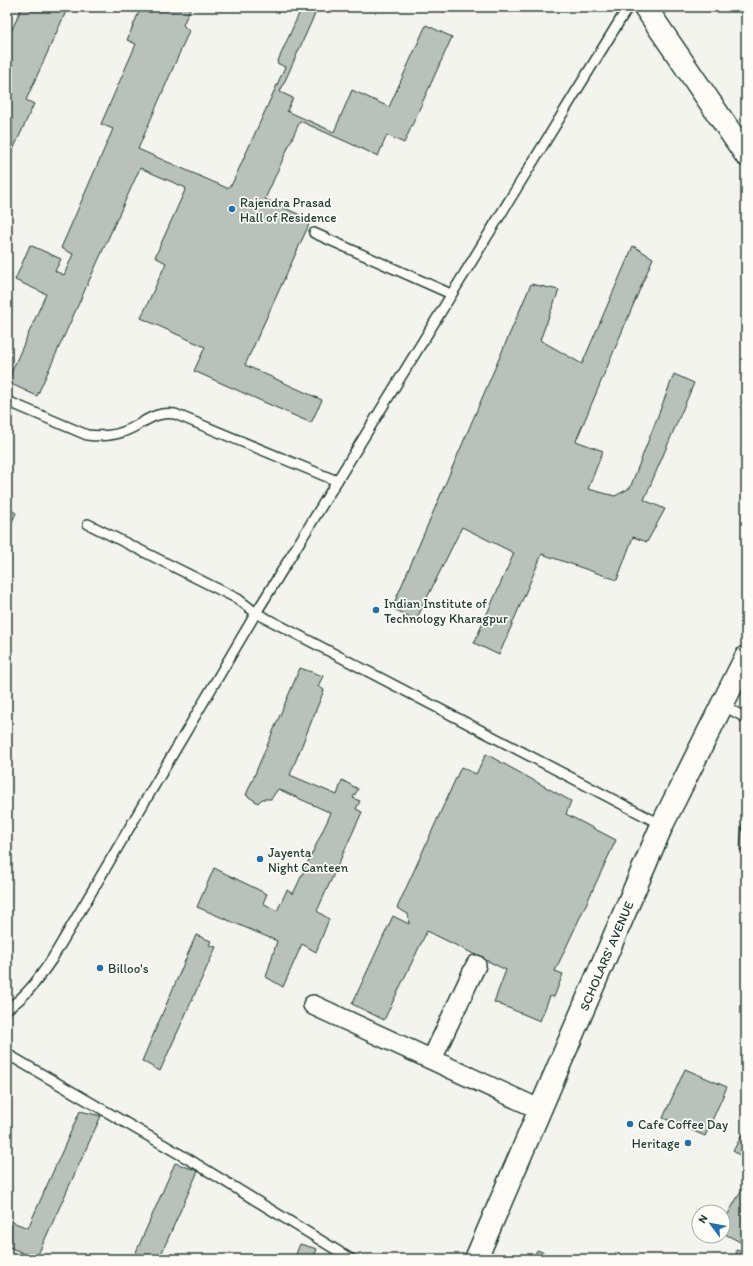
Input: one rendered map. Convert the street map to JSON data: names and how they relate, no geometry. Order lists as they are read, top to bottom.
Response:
{
  "streets": {
    "street": ["SCHOLARS' AVENUE"]
  },
  "places": [
    "Rajendra Prasad Hall of Residence",
    "Indian Institute of Technology Kharagpur",
    "Jayenta Night Canteen",
    "Billoo's",
    "Cafe Coffee Day",
    "Heritage"
  ],
  "north": "top left"
}
